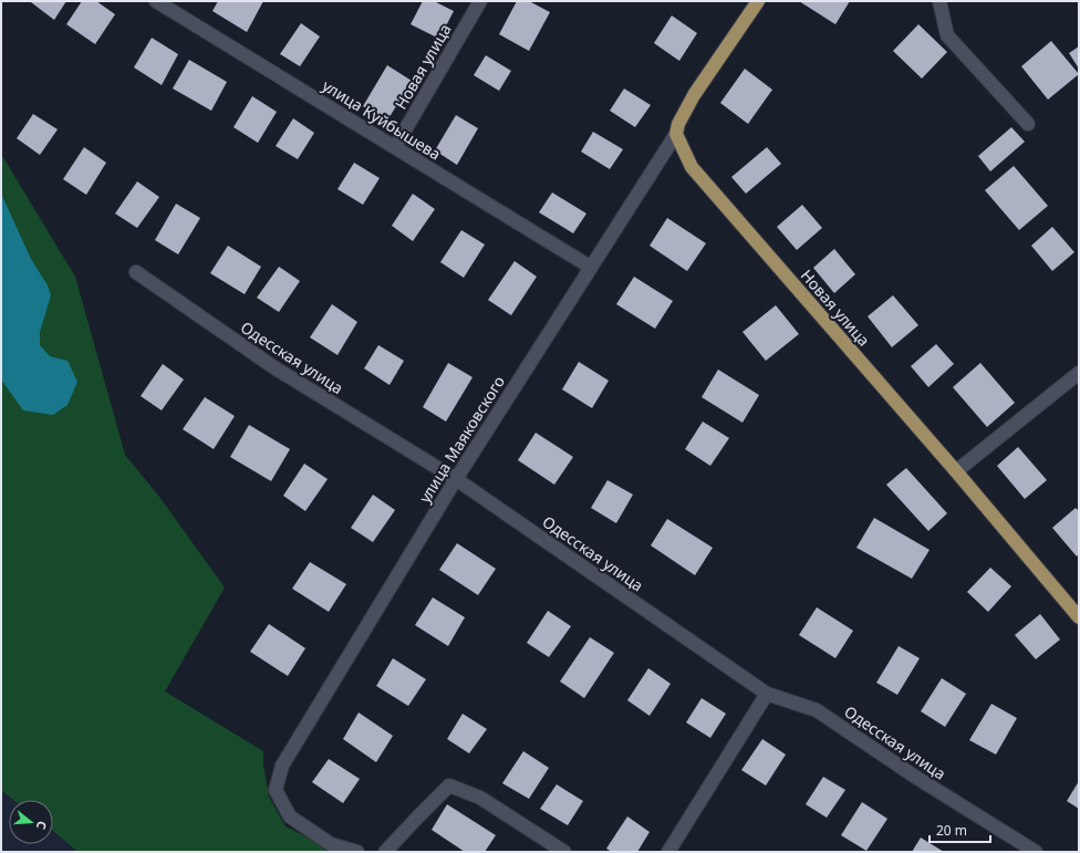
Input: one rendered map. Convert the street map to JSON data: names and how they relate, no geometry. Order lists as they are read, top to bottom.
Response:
{
  "streets": {
    "main road": ["Новая улица"],
    "street": ["улица Куйбышева", "Одесская улица", "улица Маяковского"]
  },
  "crossings": [
    ["Новая улица", "улица Куйбышева"],
    ["Новая улица", "улица Маяковского"],
    ["улица Куйбышева", "улица Маяковского"],
    ["Одесская улица", "улица Маяковского"]
  ],
  "scale_bar": "20 m",
  "north": "right"
}
